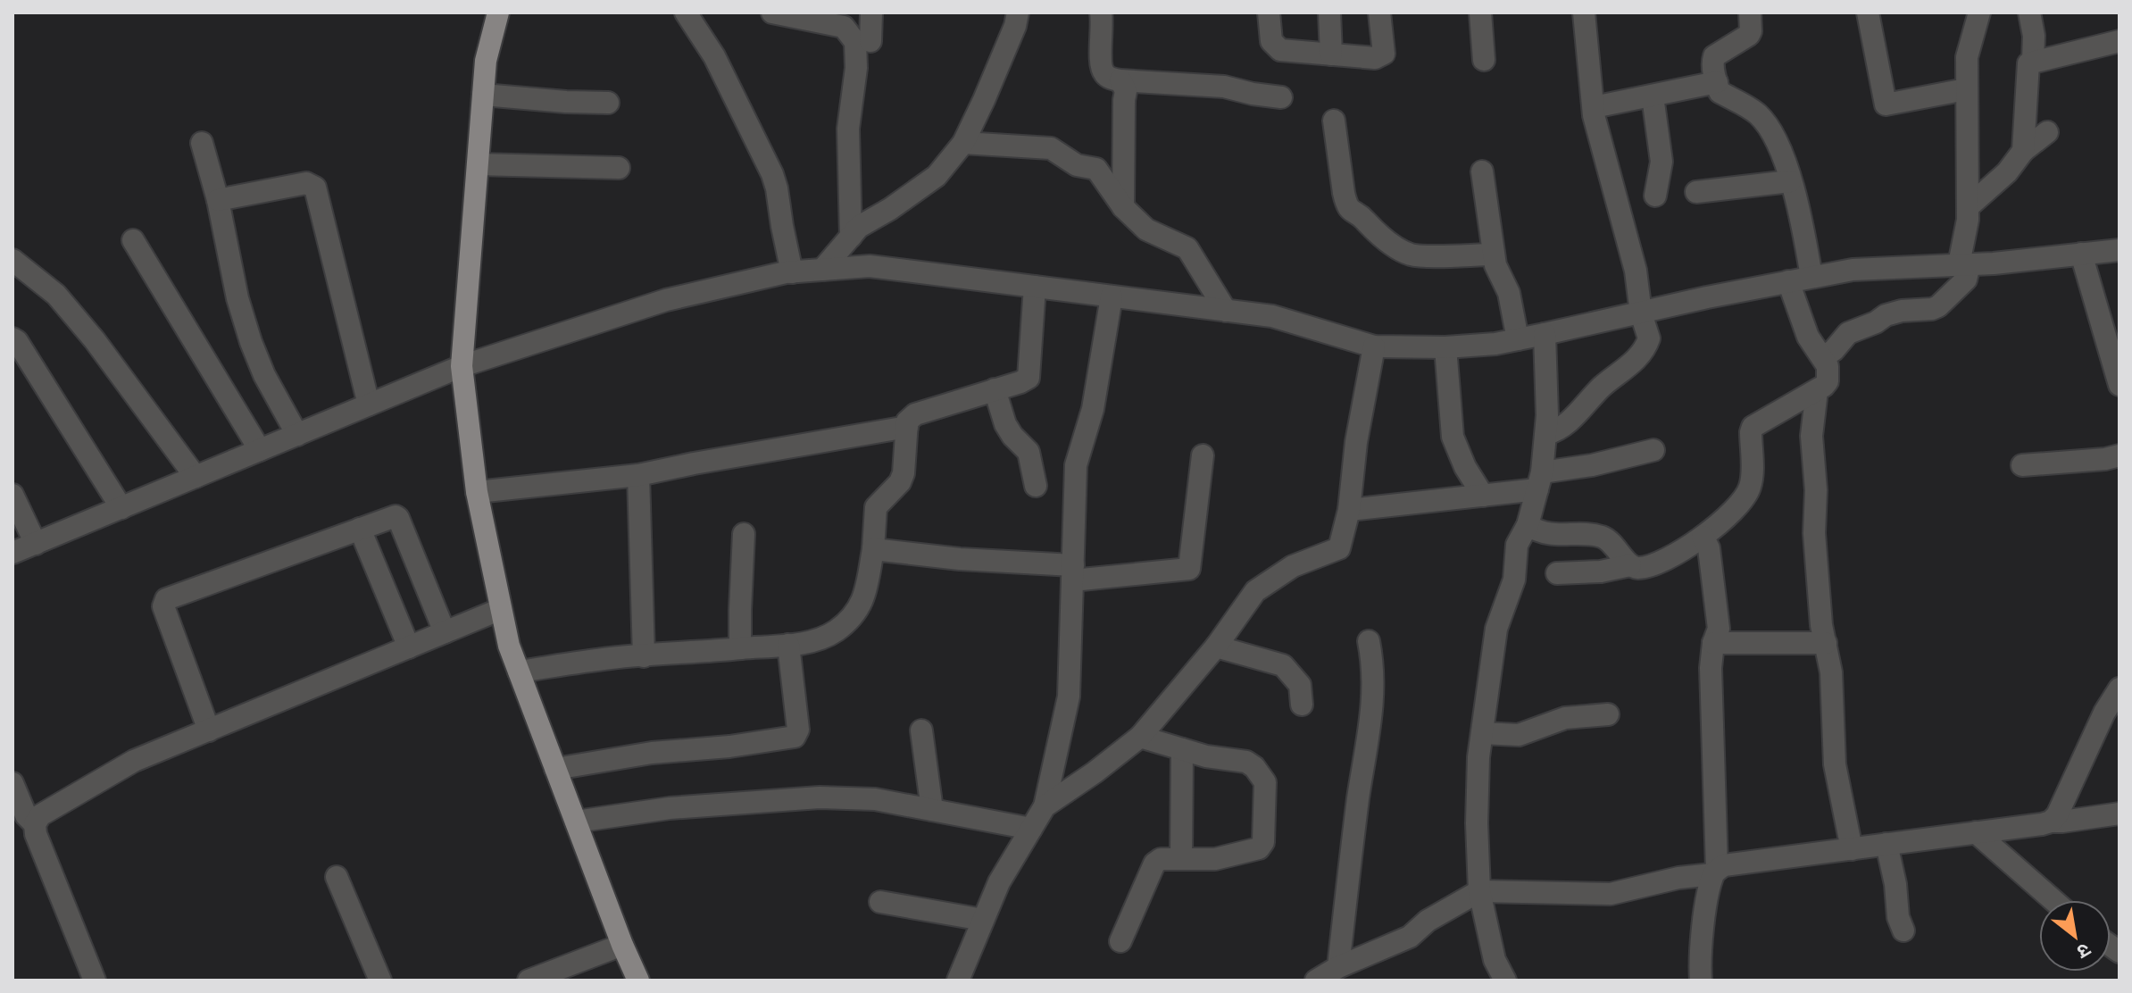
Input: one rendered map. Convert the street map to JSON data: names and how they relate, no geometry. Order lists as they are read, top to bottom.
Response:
{
  "north": "bottom right"
}
